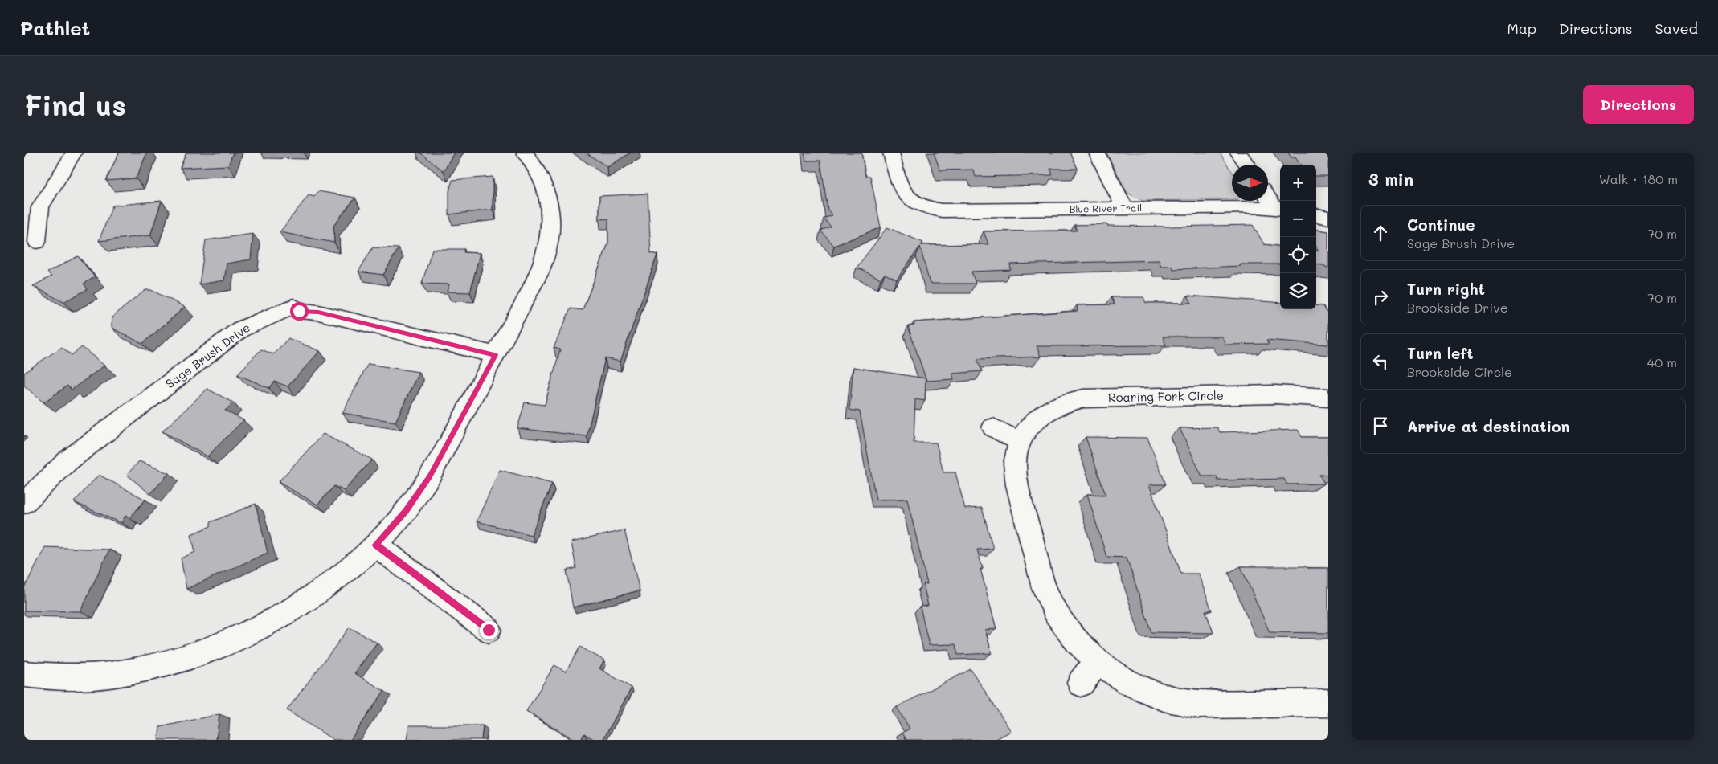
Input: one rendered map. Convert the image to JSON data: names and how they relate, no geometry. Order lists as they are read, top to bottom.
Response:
{
  "streets": {
    "street": ["Blue River Trail", "Sage Brush Drive", "Roaring Fork Circle"]
  },
  "north": "right",
  "page": {
    "header": "Pathlet",
    "nav": ["Map", "Directions", "Saved"],
    "buttons": "Directions",
    "title": "Find us",
    "heading": ["3 min", "Walk · 180 m"],
    "map_buttons": ["+", "−"],
    "list": [
      ["Continue", "Sage Brush Drive", "70 m"],
      ["Turn right", "Brookside Drive", "70 m"],
      ["Turn left", "Brookside Circle", "40 m"],
      "Arrive at destination"
    ]
  }
}
